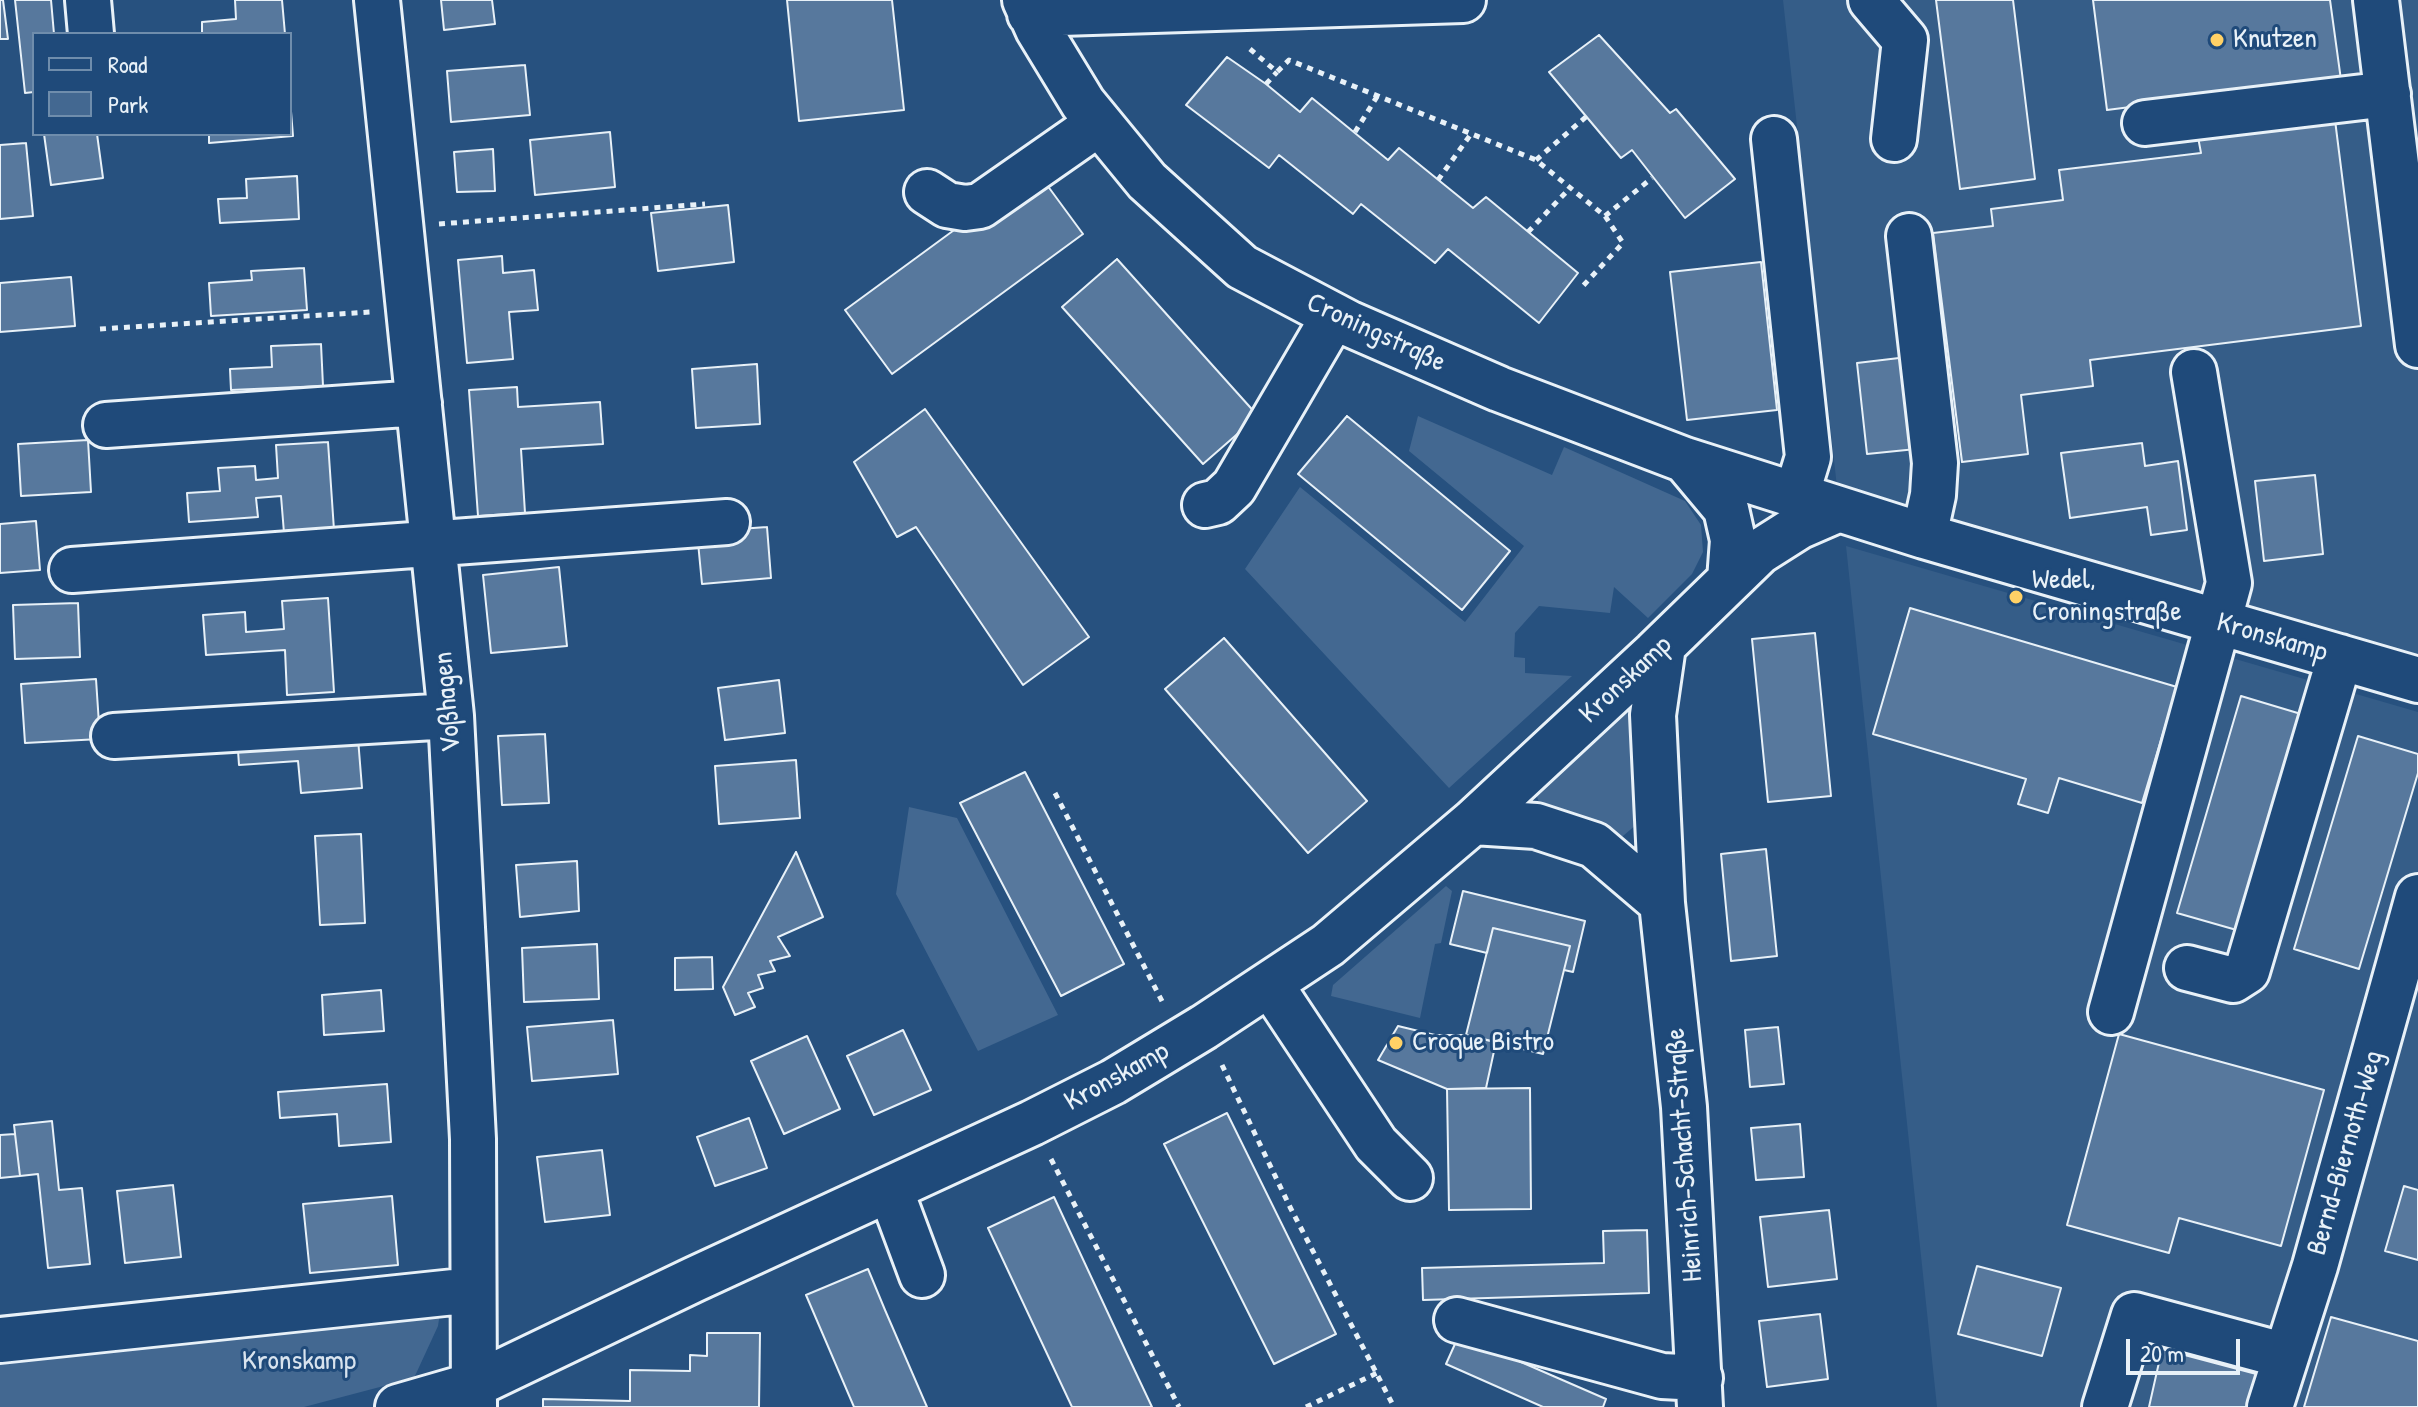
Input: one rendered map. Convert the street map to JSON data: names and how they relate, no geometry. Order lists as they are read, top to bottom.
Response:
{
  "streets": {
    "street": [
      "Croningstraße",
      "Kronskamp",
      "Voßhagen",
      "Bernd-Biernoth-Weg",
      "Heinrich-Schacht-Straße"
    ]
  },
  "crossings": [
    ["Croningstraße", "Kronskamp"],
    ["Kronskamp", "Voßhagen"],
    ["Kronskamp", "Heinrich-Schacht-Straße"]
  ],
  "parks": ["Kronskamp"],
  "places": ["Knutzen", "Wedel, Croningstraße", "Croque Bistro"],
  "legend": ["Road", "Park"],
  "scale_bar": "20 m"
}
